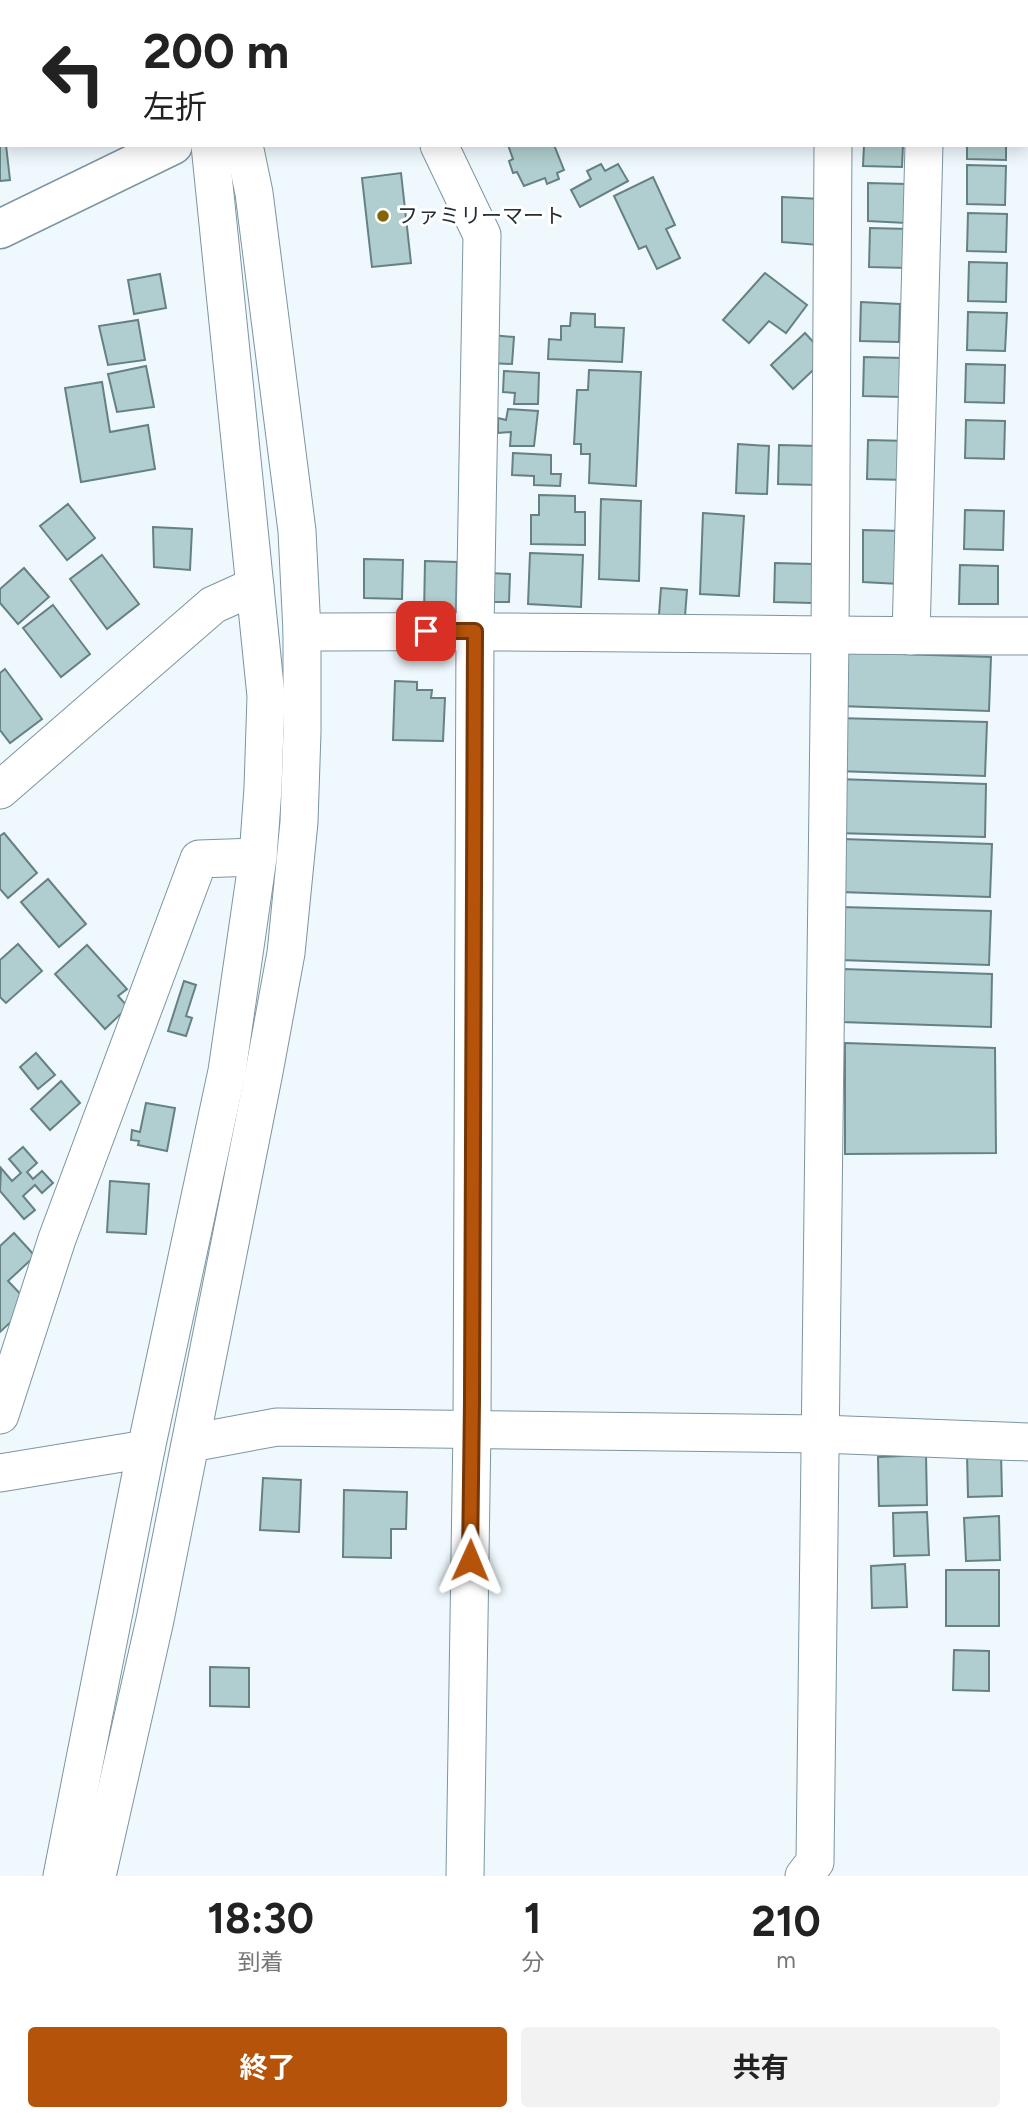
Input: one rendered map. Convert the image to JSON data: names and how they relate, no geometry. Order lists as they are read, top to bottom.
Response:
{
  "places": ["ファミリーマート"],
  "page": {
    "turn": ["200 m", "左折"],
    "eta": [
      "18:30",
      "到着",
      "1",
      "分",
      "210",
      "m"
    ],
    "buttons": ["終了", "共有"]
  }
}
